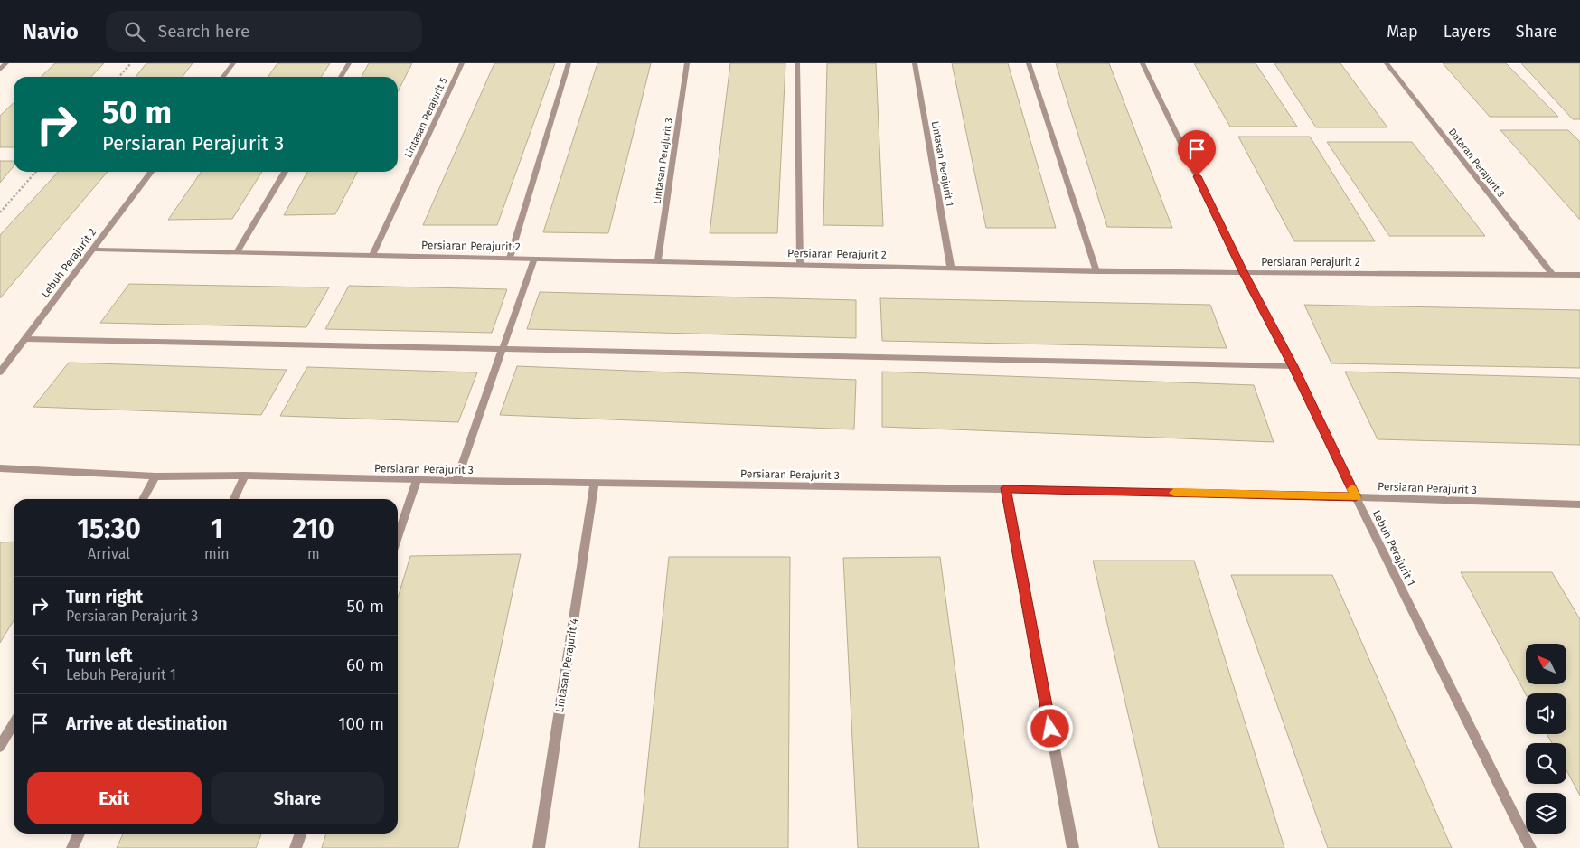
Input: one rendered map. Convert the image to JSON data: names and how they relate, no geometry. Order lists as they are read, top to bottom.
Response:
{
  "streets": {
    "street": [
      "Lintasan Perajurit 5",
      "Lintasan Perajurit 3",
      "Dataran Perajurit 3",
      "Lintasan Perajurit 1",
      "Persiaran Perajurit 2",
      "Lebuh Perajurit 2",
      "Persiaran Perajurit 3",
      "Lebuh Perajurit 1",
      "Lintasan Perajurit 4"
    ]
  },
  "crossings": [
    ["Lintasan Perajurit 5", "Persiaran Perajurit 2"],
    ["Lintasan Perajurit 3", "Persiaran Perajurit 2"],
    ["Dataran Perajurit 3", "Persiaran Perajurit 2"],
    ["Lintasan Perajurit 1", "Persiaran Perajurit 2"],
    ["Persiaran Perajurit 2", "Lebuh Perajurit 2"],
    ["Persiaran Perajurit 2", "Lebuh Perajurit 1"],
    ["Persiaran Perajurit 3", "Lebuh Perajurit 1"],
    ["Persiaran Perajurit 3", "Lintasan Perajurit 4"]
  ],
  "north": "top left",
  "page": {
    "header": "Navio",
    "search": "Search here",
    "nav": ["Map", "Layers", "Share"],
    "turn": ["50 m", "Persiaran Perajurit 3"],
    "eta": [
      "15:30",
      "Arrival",
      "1",
      "min",
      "210",
      "m"
    ],
    "list": [
      {
        "name": "Turn right",
        "note": "Persiaran Perajurit 3",
        "value": "50 m"
      },
      {
        "name": "Turn left",
        "note": "Lebuh Perajurit 1",
        "value": "60 m"
      },
      {
        "name": "Arrive at destination",
        "value": "100 m"
      }
    ],
    "buttons": ["Exit", "Share"]
  }
}
